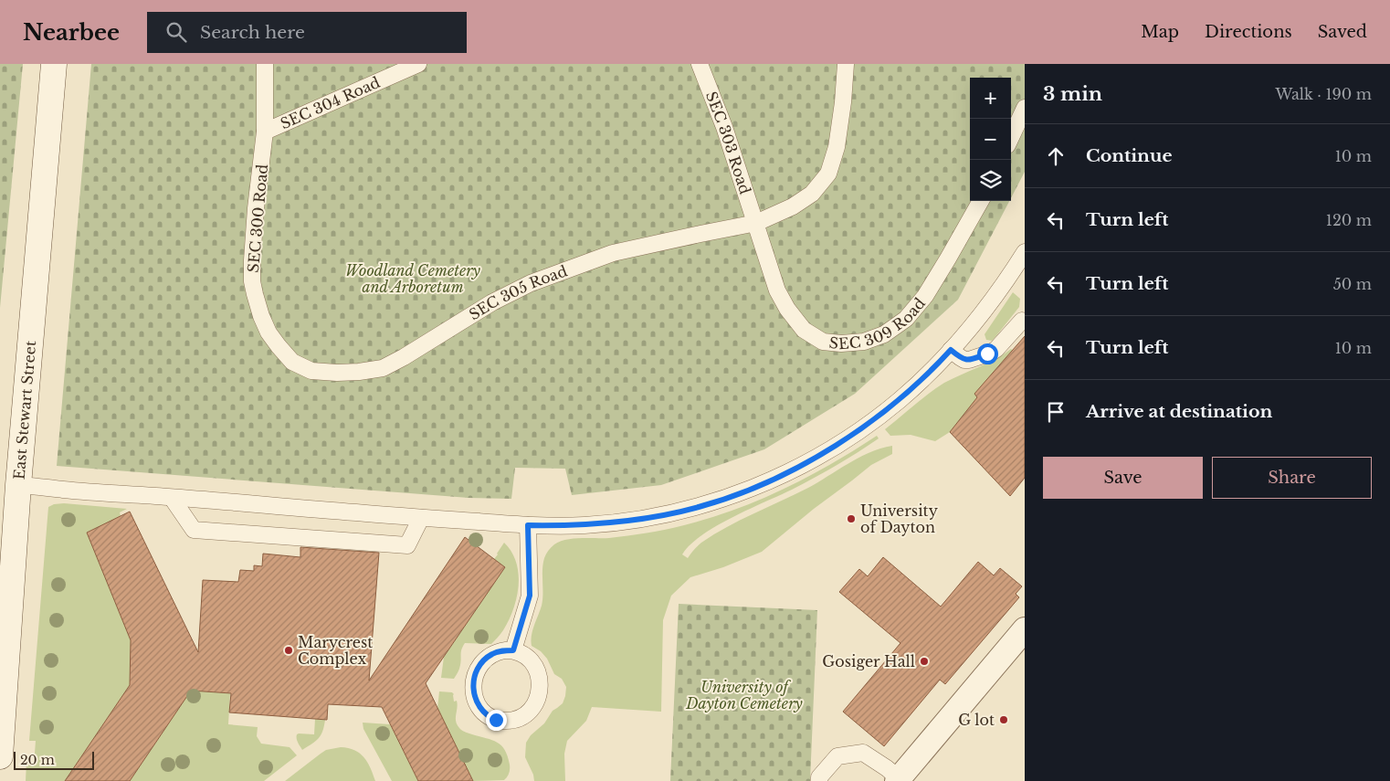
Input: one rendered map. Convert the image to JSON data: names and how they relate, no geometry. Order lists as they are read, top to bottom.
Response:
{
  "streets": {
    "main road": ["East Stewart Street"],
    "lane": [
      "SEC 304 Road",
      "SEC 303 Road",
      "SEC 300 Road",
      "SEC 305 Road",
      "SEC 309 Road"
    ]
  },
  "crossings": [
    ["SEC 304 Road", "SEC 300 Road"],
    ["SEC 303 Road", "SEC 305 Road"],
    ["SEC 303 Road", "SEC 309 Road"],
    ["SEC 300 Road", "SEC 305 Road"],
    ["SEC 305 Road", "SEC 309 Road"]
  ],
  "parks": ["Woodland Cemetery and Arboretum", "University of Dayton Cemetery"],
  "places": [
    "University of Dayton",
    "Marycrest Complex",
    "Gosiger Hall",
    "G lot"
  ],
  "scale_bar": "20 m",
  "page": {
    "header": "Nearbee",
    "search": "Search here",
    "nav": ["Map", "Directions", "Saved"],
    "heading": ["3 min", "Walk · 190 m"],
    "map_buttons": ["+", "−"],
    "list": [
      ["Continue", "10 m"],
      ["Turn left", "120 m"],
      ["Turn left", "50 m"],
      ["Turn left", "10 m"],
      "Arrive at destination"
    ],
    "buttons": ["Save", "Share"],
    "scale": "20 m"
  }
}
